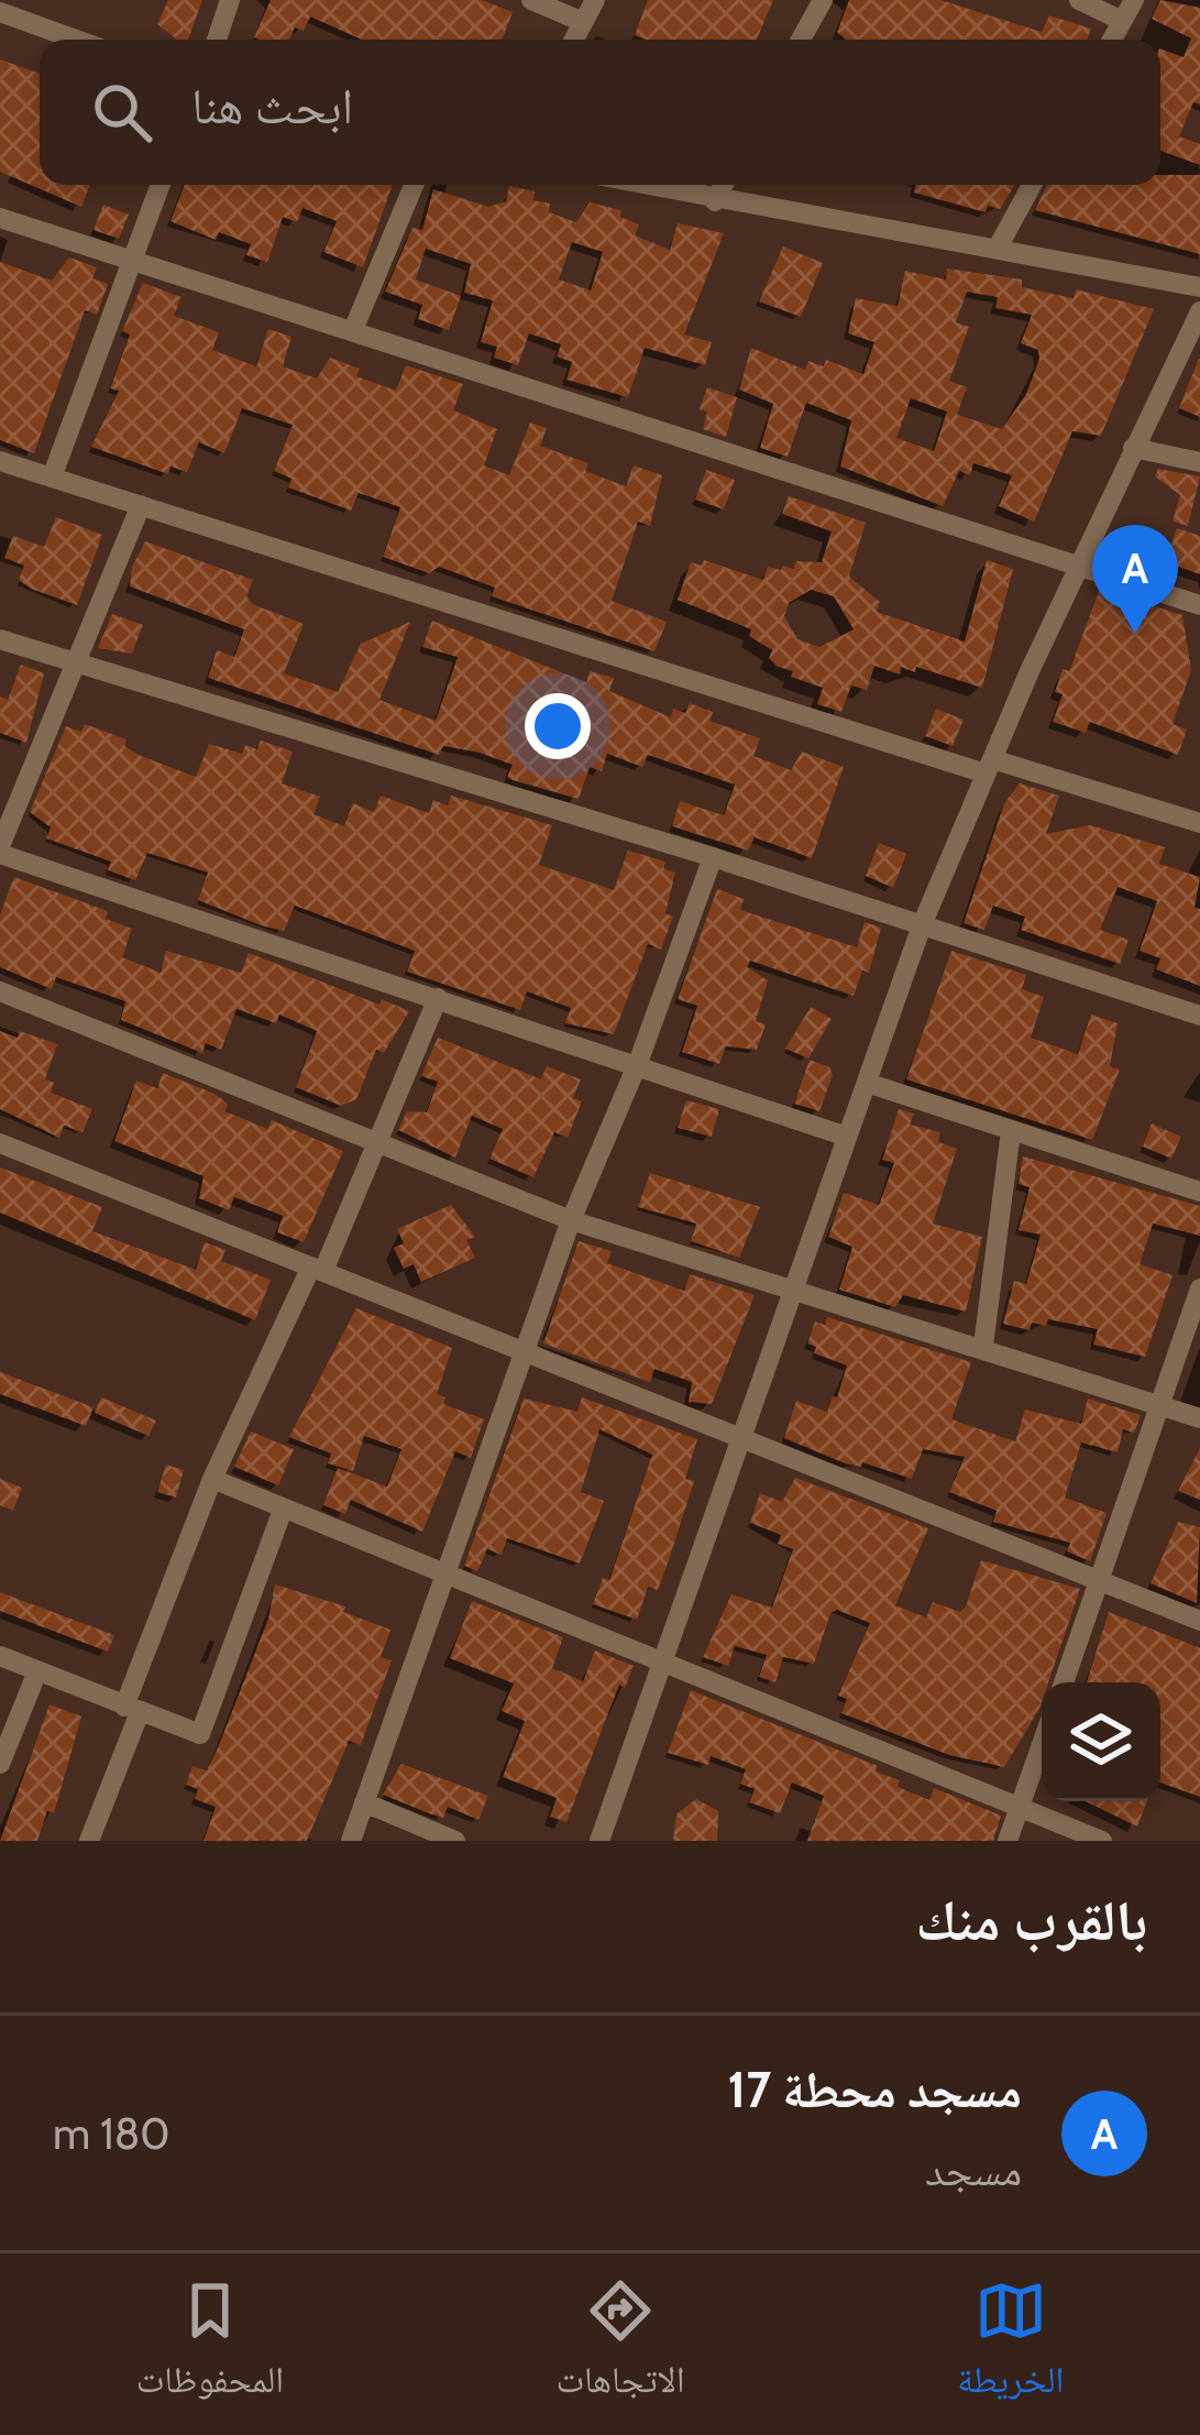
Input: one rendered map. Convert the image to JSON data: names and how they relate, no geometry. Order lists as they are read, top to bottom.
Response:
{
  "page": {
    "search": "ابحث هنا",
    "pins": "A",
    "heading": "بالقرب منك",
    "list": [
      {
        "mark": "A",
        "name": "مسجد محطة 17",
        "note": "مسجد",
        "value": "180 m"
      }
    ],
    "nav": ["الخريطة", "الاتجاهات", "المحفوظات"]
  }
}
